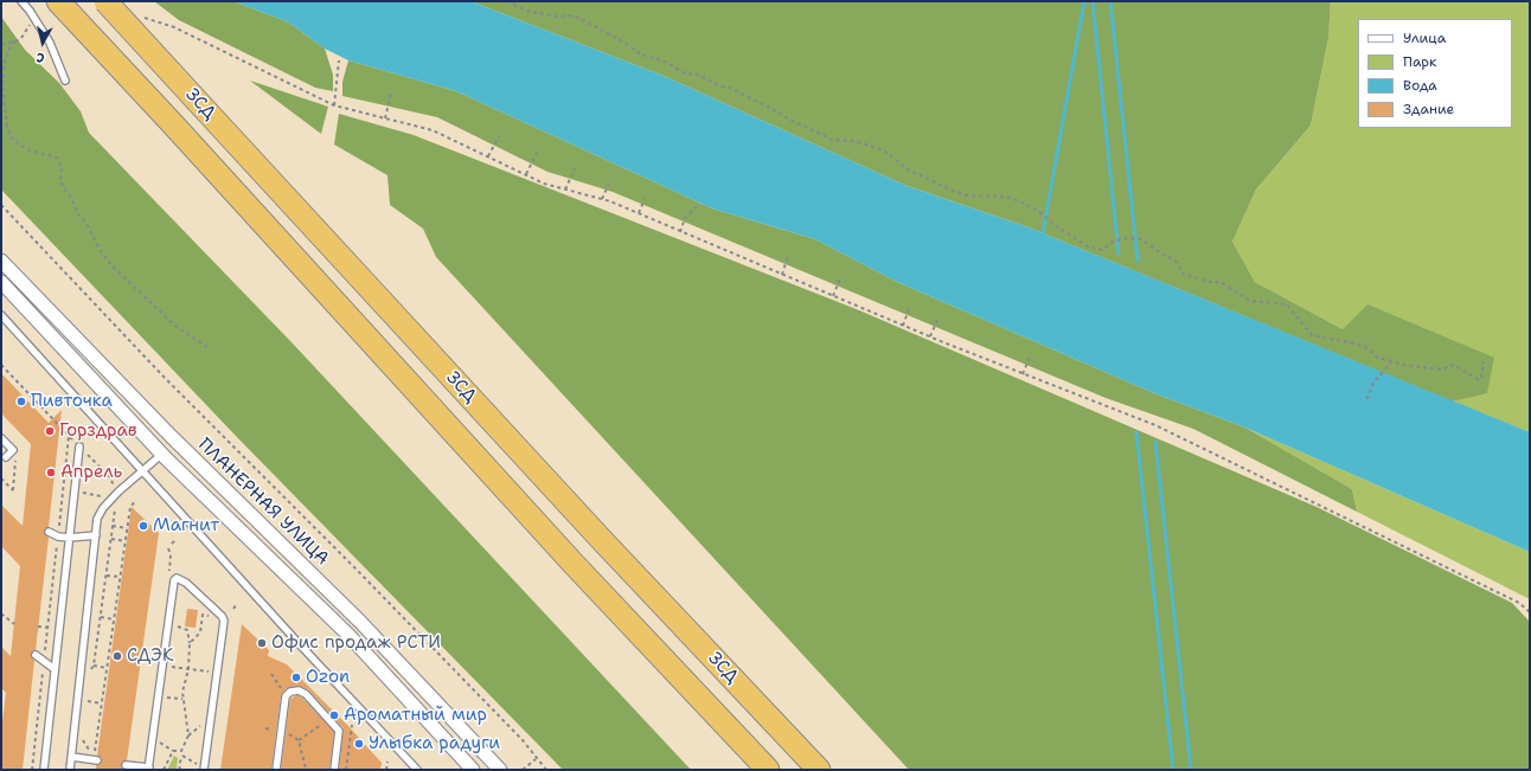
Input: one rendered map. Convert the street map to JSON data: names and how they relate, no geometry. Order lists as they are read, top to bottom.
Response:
{
  "streets": {
    "highway": ["ЗСД"],
    "street": ["ПЛАНЕРНАЯ УЛИЦА"]
  },
  "places": [
    "Пивточка",
    "Горздрав",
    "Апрель",
    "Магнит",
    "Офис продаж РСТИ",
    "СДЭК",
    "Ozon",
    "Ароматный мир",
    "Улыбка радуги"
  ],
  "legend": [
    "Улица",
    "Парк",
    "Вода",
    "Здание"
  ],
  "north": "bottom"
}
